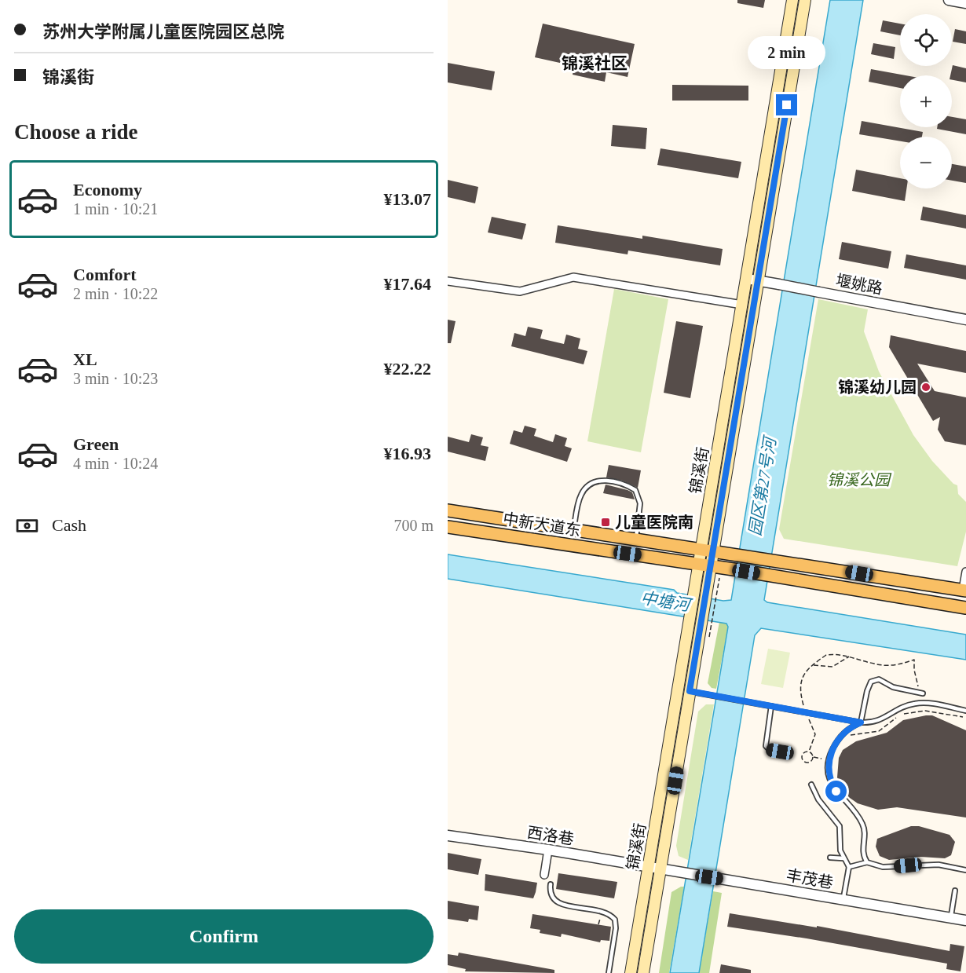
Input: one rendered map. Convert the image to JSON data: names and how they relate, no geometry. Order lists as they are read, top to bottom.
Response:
{
  "streets": {
    "main road": ["锦溪街", "中新大道东"],
    "street": ["堰姚路", "西洛巷", "丰茂巷"]
  },
  "crossings": [
    ["堰姚路", "锦溪街"],
    ["锦溪街", "中新大道东"],
    ["锦溪街", "西洛巷"],
    ["锦溪街", "丰茂巷"],
    ["西洛巷", "丰茂巷"]
  ],
  "districts": ["锦溪社区"],
  "water": ["园区第27号河", "中塘河"],
  "parks": ["锦溪公园"],
  "places": {
    "other": ["锦溪幼儿园"],
    "transit": ["儿童医院南"]
  },
  "page": {
    "banner": ["苏州大学附属儿童医院园区总院", "锦溪街"],
    "map_buttons": ["+", "−"],
    "bubble": "2 min",
    "heading": "Choose a ride",
    "list": [
      {
        "name": "Economy",
        "note": "1 min · 10:21",
        "value": "¥13.07"
      },
      {
        "name": "Comfort",
        "note": "2 min · 10:22",
        "value": "¥17.64"
      },
      {
        "name": "XL",
        "note": "3 min · 10:23",
        "value": "¥22.22"
      },
      {
        "name": "Green",
        "note": "4 min · 10:24",
        "value": "¥16.93"
      }
    ],
    "pay": ["Cash", "700 m"],
    "buttons": "Confirm"
  }
}
